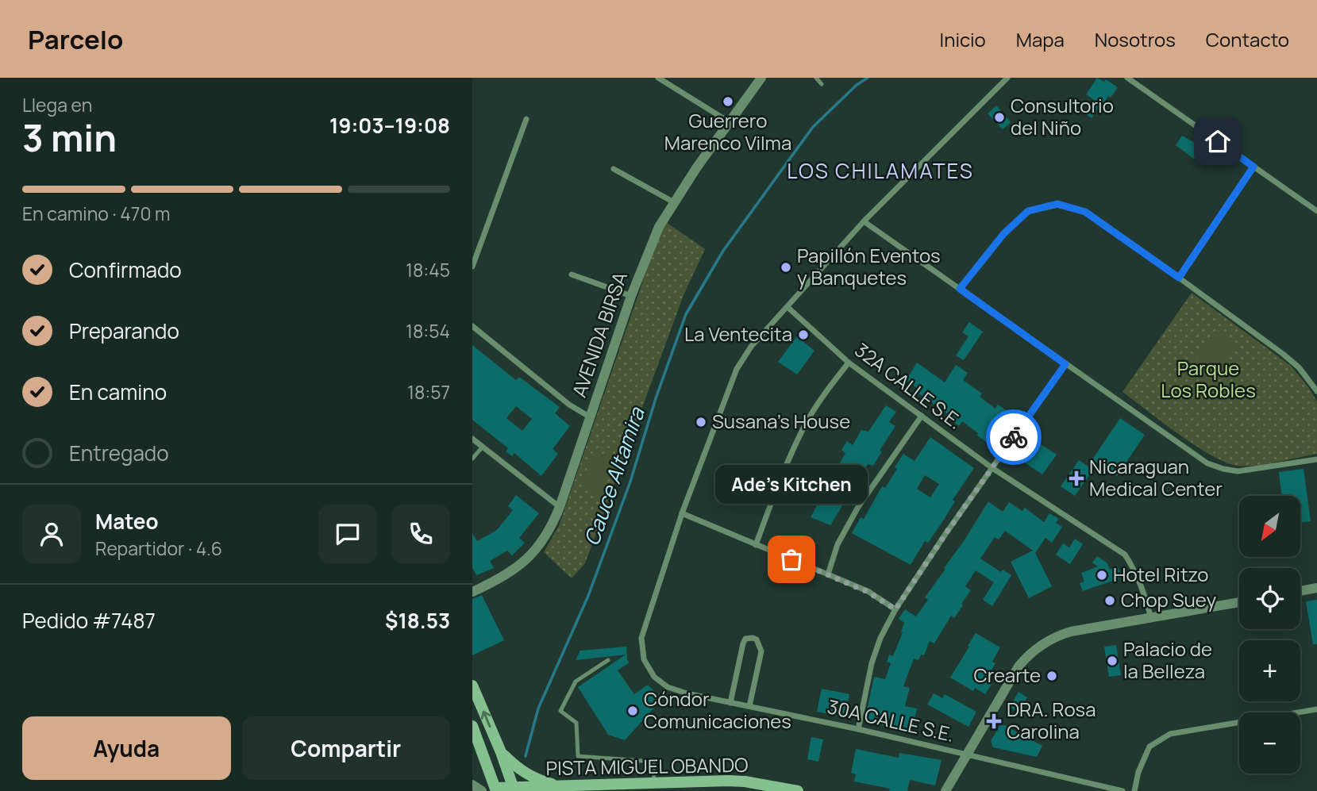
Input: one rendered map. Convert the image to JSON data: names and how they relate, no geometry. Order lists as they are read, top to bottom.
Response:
{
  "streets": {
    "main road": ["PISTA MIGUEL OBANDO"],
    "street": ["AVENIDA BIRSA", "32A CALLE S.E.", "30A CALLE S.E."]
  },
  "districts": ["LOS CHILAMATES"],
  "water": ["Cauce Altamira"],
  "parks": ["Parque Los Robles"],
  "places": {
    "other": [
      "Guerrero Marenco Vilma",
      "Consultorio del Niño",
      "Papillón Eventos y Banquetes",
      "La Ventecita",
      "Susana's House",
      "Ade's Kitchen",
      "Hotel Ritzo",
      "Chop Suey",
      "Palacio de la Belleza",
      "Crearte",
      "Cóndor Comunicaciones"
    ],
    "health": ["Nicaraguan Medical Center", "DRA. Rosa Carolina"]
  },
  "north": "bottom left",
  "page": {
    "header": "Parcelo",
    "nav": [
      "Inicio",
      "Mapa",
      "Nosotros",
      "Contacto"
    ],
    "heading": ["3 min", "Llega en", "19:03–19:08"],
    "panel": [
      "Mateo",
      "Repartidor · 4.6",
      "Pedido #7487",
      "$18.53"
    ],
    "bar": "En camino · 470 m",
    "list": [
      ["Confirmado", "18:45"],
      ["Preparando", "18:54"],
      ["En camino", "18:57"],
      "Entregado"
    ],
    "bubble": "Ade's Kitchen",
    "map_buttons": ["+", "−"],
    "buttons": ["Ayuda", "Compartir"]
  }
}
